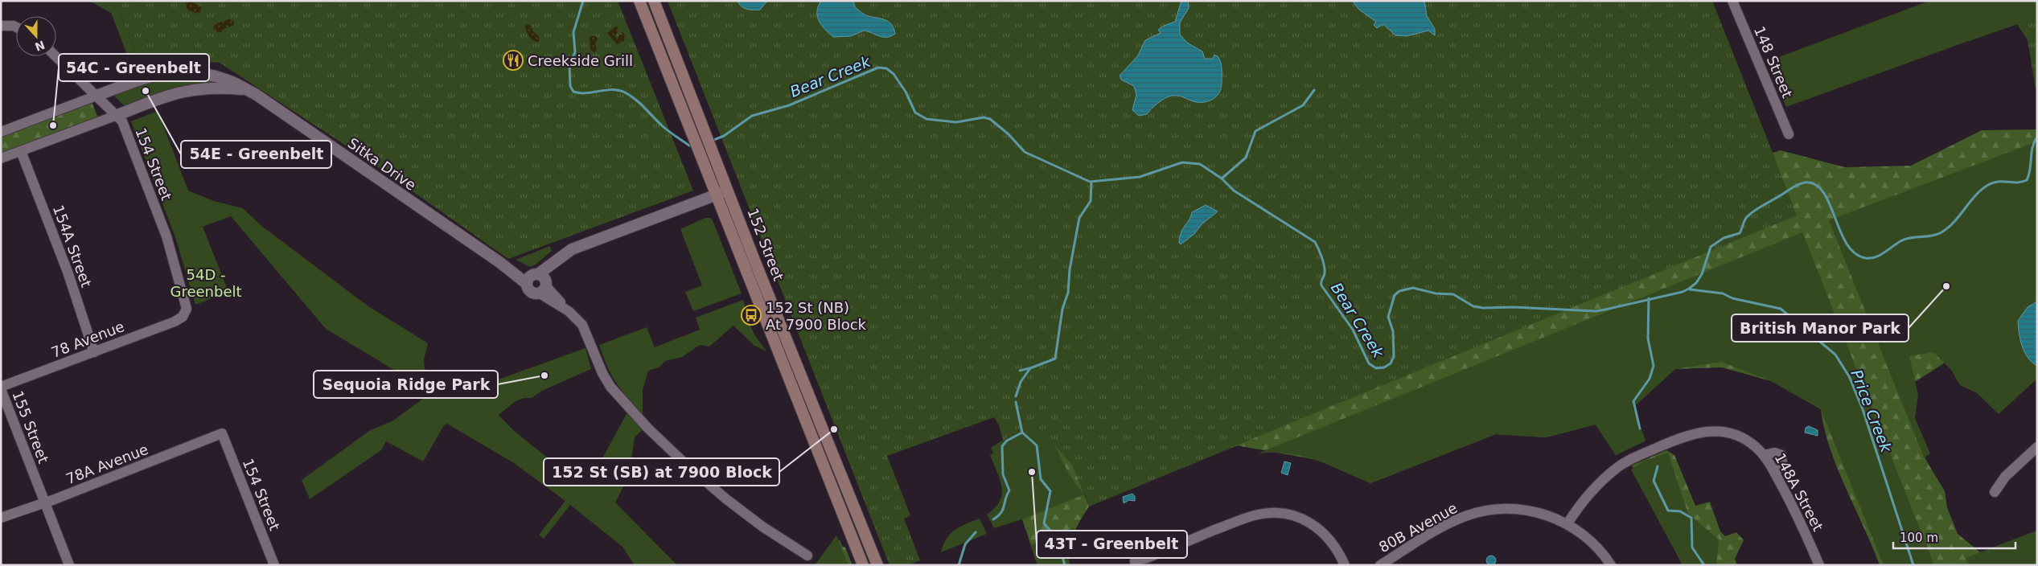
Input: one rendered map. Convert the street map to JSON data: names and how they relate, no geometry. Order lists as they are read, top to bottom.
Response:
{
  "streets": {
    "main road": ["152 Street"],
    "street": [
      "148 Street",
      "154 Street",
      "Sitka Drive",
      "154A Street",
      "78 Avenue",
      "155 Street",
      "78A Avenue",
      "148A Street",
      "80B Avenue"
    ]
  },
  "crossings": [
    ["154 Street", "Sitka Drive"],
    ["154 Street", "78 Avenue"],
    ["154 Street", "78A Avenue"],
    ["154A Street", "78 Avenue"],
    ["78 Avenue", "155 Street"],
    ["155 Street", "78A Avenue"],
    ["148A Street", "80B Avenue"]
  ],
  "water": ["Bear Creek", "Price Creek"],
  "parks": ["54D - Greenbelt"],
  "places": {
    "restaurant": ["Creekside Grill"],
    "other": [
      "54E - Greenbelt",
      "54C - Greenbelt",
      "British Manor Park",
      "Sequoia Ridge Park",
      "152 St (SB) at 7900 Block",
      "43T - Greenbelt"
    ],
    "bus stop": ["152 St (NB) At 7900 Block"]
  },
  "scale_bar": "100 m",
  "north": "bottom"
}
